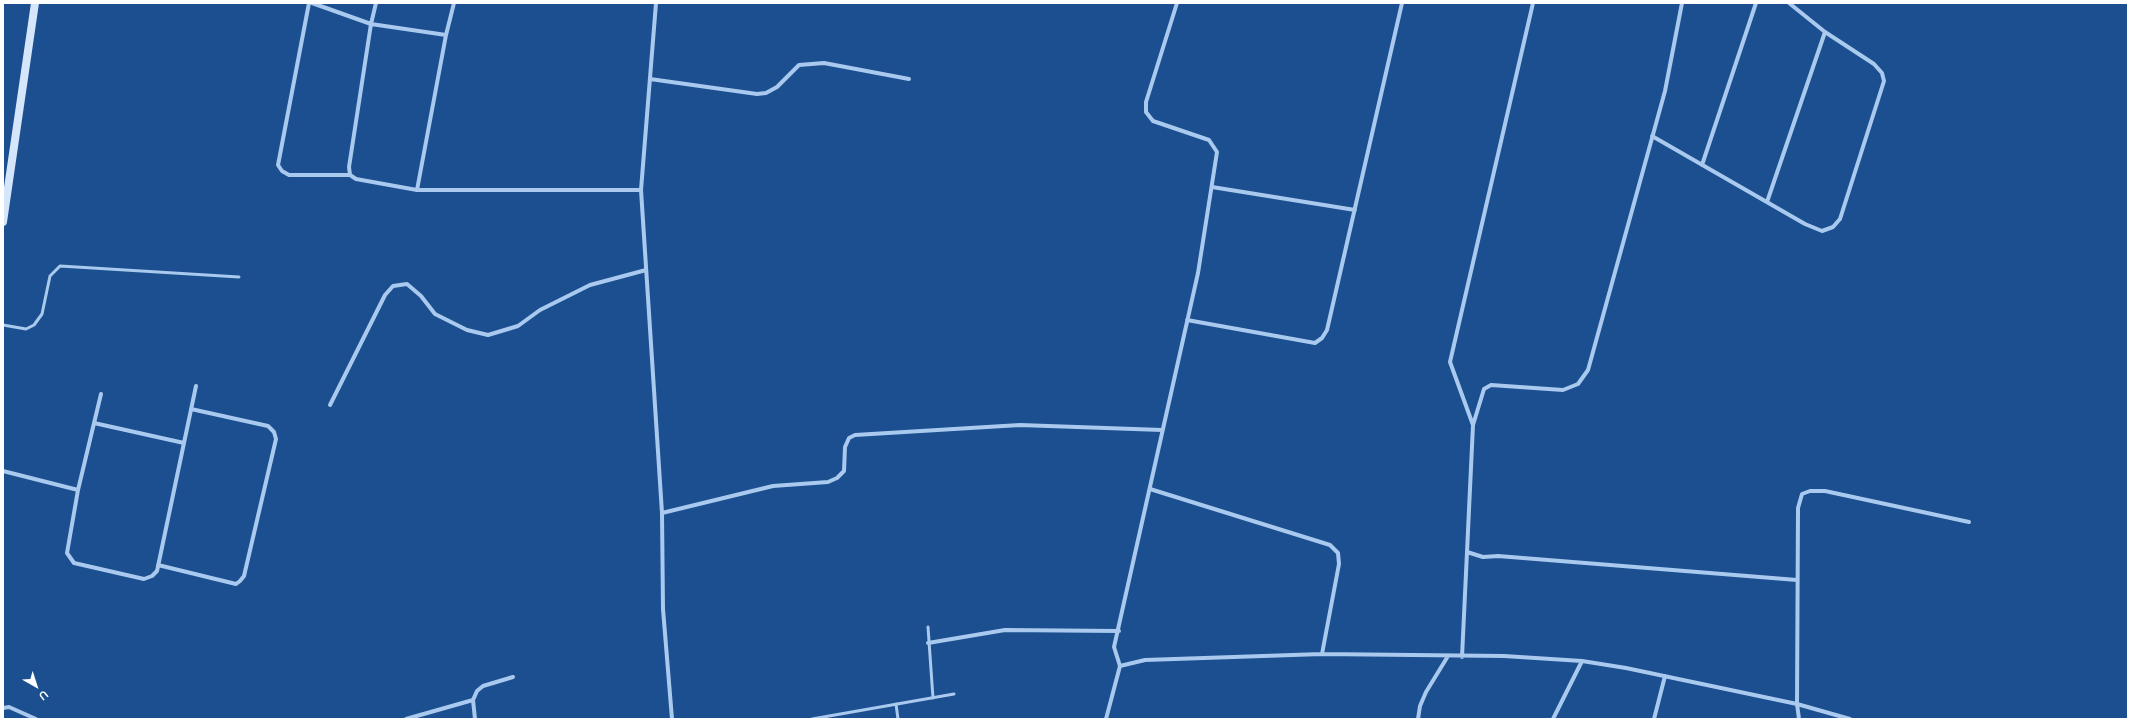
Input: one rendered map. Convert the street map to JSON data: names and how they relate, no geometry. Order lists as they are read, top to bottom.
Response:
{
  "north": "bottom right"
}
